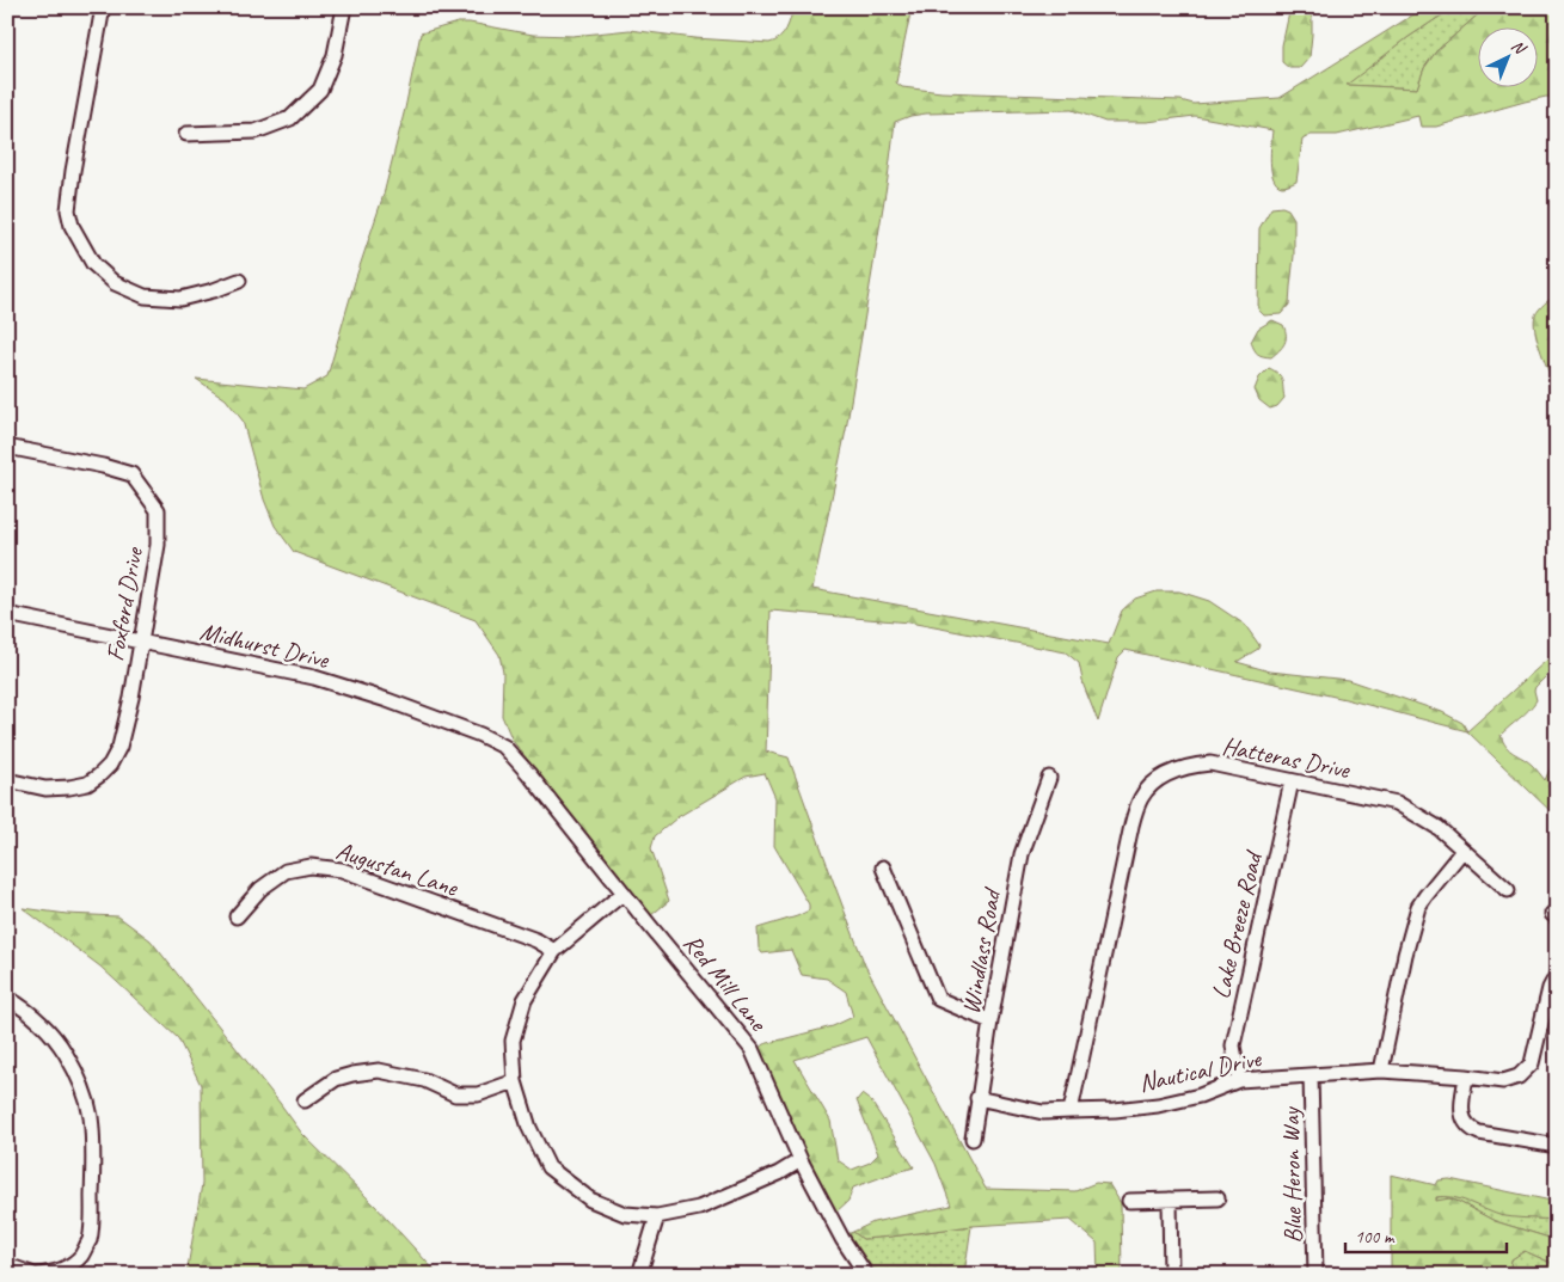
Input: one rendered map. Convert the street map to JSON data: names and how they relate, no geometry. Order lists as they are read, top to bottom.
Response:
{
  "streets": {
    "street": [
      "Foxford Drive",
      "Midhurst Drive",
      "Hatteras Drive",
      "Augustan Lane",
      "Lake Breeze Road",
      "Windlass Road",
      "Red Mill Lane",
      "Nautical Drive",
      "Blue Heron Way"
    ]
  },
  "crossings": [
    ["Foxford Drive", "Midhurst Drive"],
    ["Midhurst Drive", "Red Mill Lane"],
    ["Hatteras Drive", "Lake Breeze Road"],
    ["Hatteras Drive", "Nautical Drive"],
    ["Lake Breeze Road", "Nautical Drive"],
    ["Windlass Road", "Nautical Drive"],
    ["Nautical Drive", "Blue Heron Way"]
  ],
  "scale_bar": "100 m",
  "north": "top right"
}
